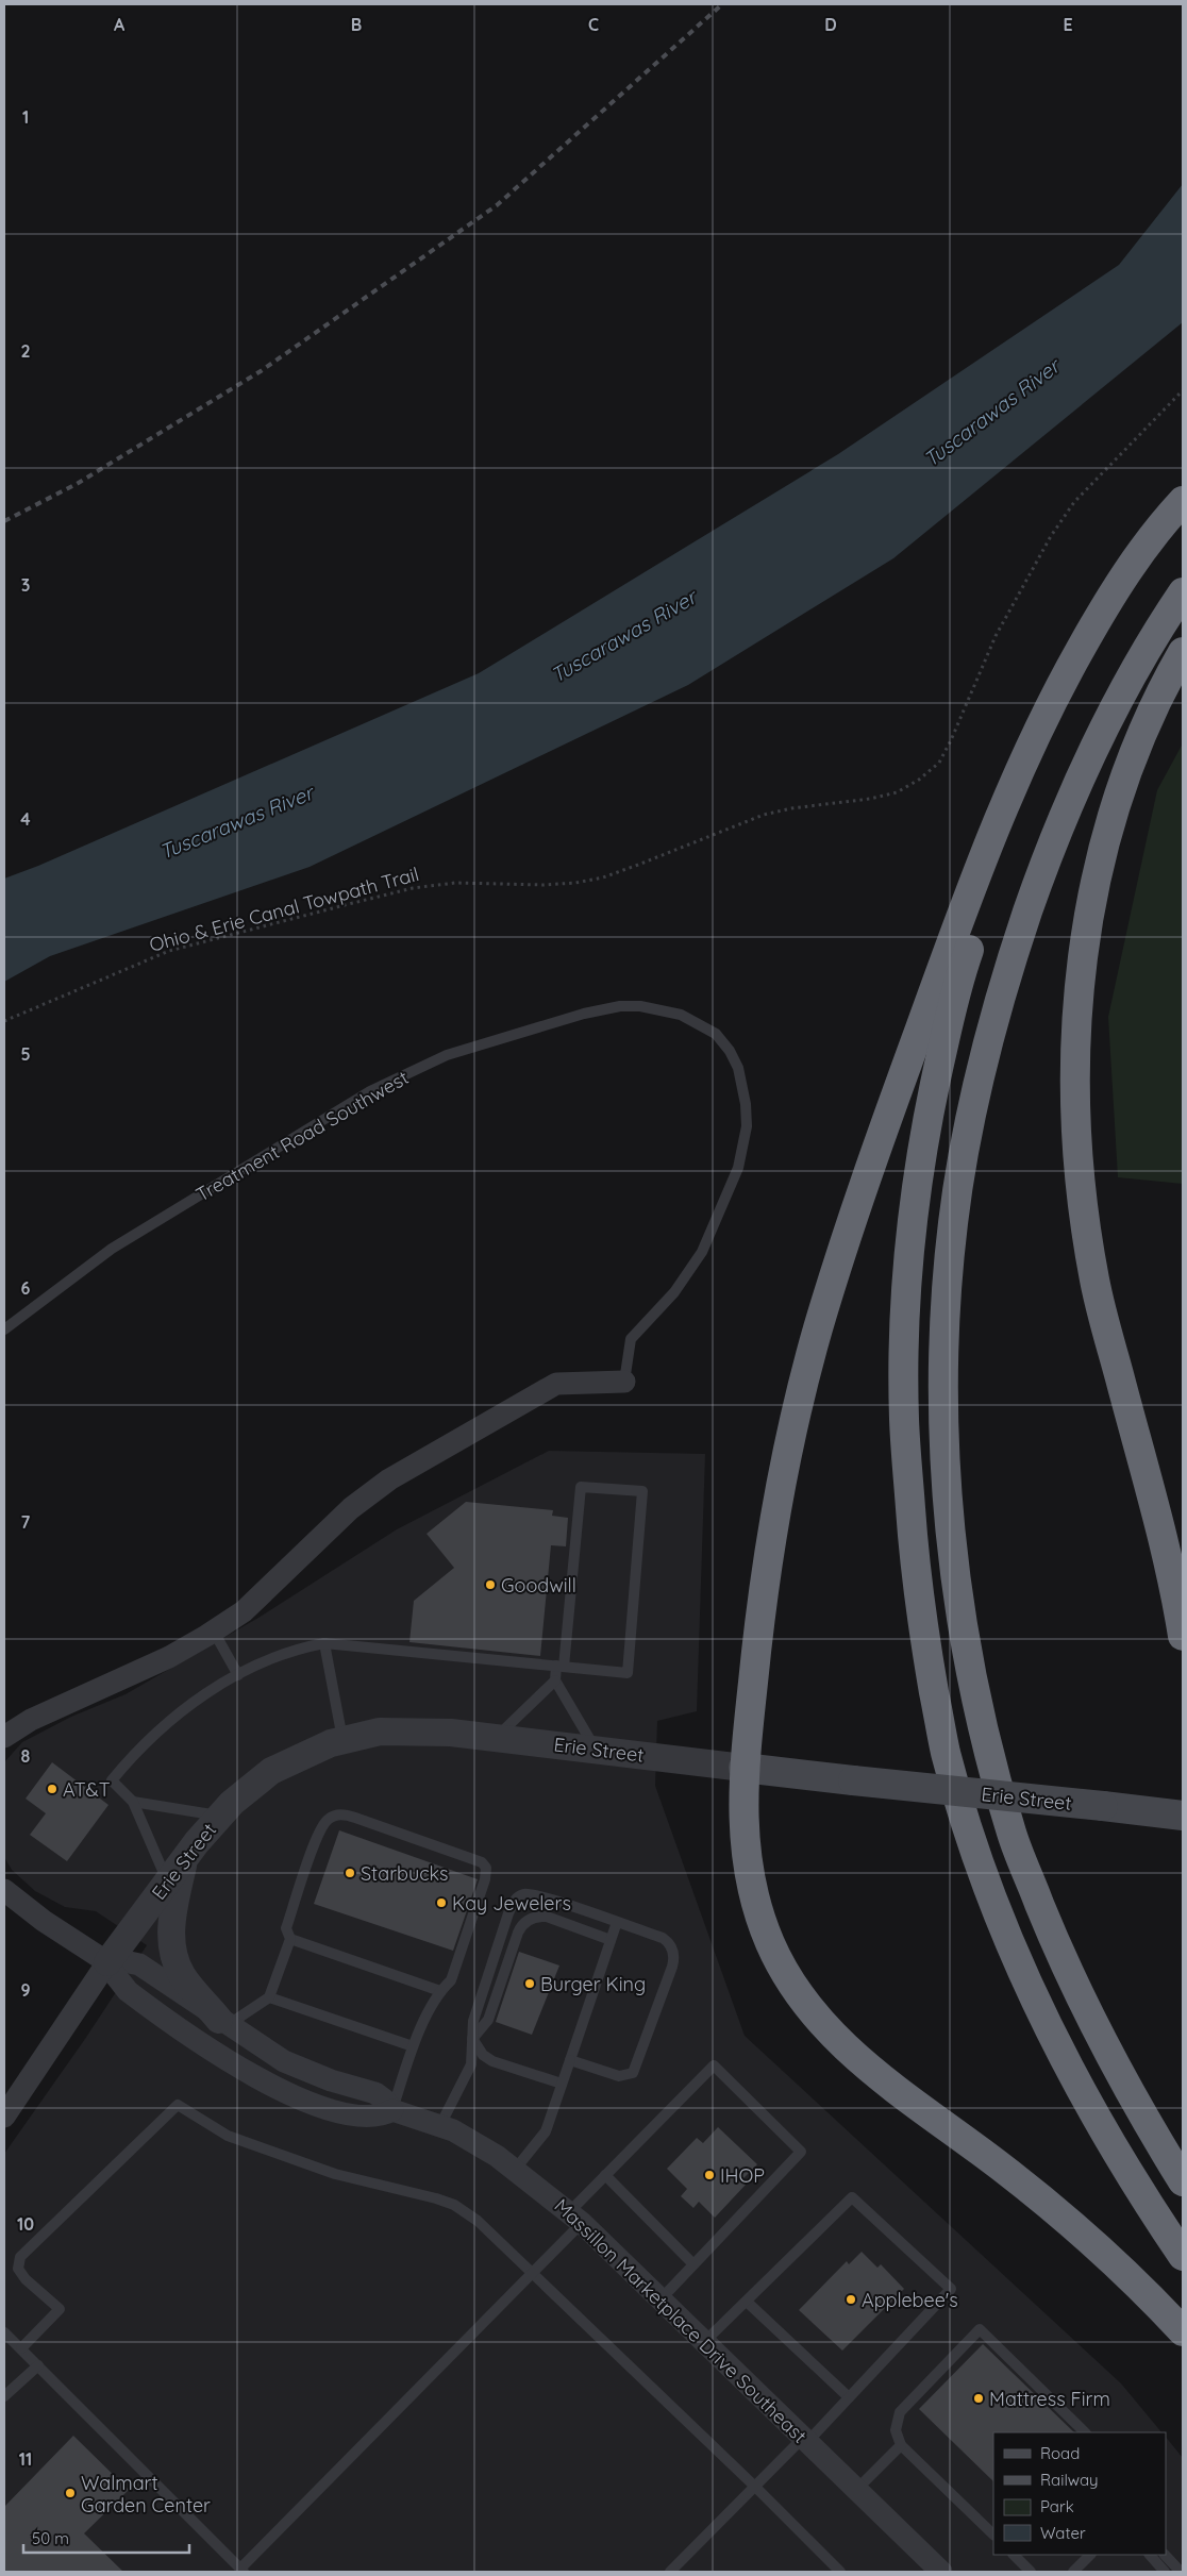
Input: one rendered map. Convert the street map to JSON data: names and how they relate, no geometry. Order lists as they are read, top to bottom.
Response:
{
  "streets": {
    "main road": ["Erie Street"],
    "street": ["Treatment Road Southwest", "Massillon Marketplace Drive Southeast"],
    "path": ["Ohio & Erie Canal Towpath Trail"]
  },
  "crossings": [
    ["Erie Street", "Massillon Marketplace Drive Southeast"]
  ],
  "water": ["Tuscarawas River"],
  "places": [
    "Goodwill",
    "AT&T",
    "Starbucks",
    "Kay Jewelers",
    "Burger King",
    "IHOP",
    "Applebee's",
    "Mattress Firm",
    "Walmart Garden Center"
  ],
  "legend": [
    "Road",
    "Railway",
    "Park",
    "Water"
  ],
  "scale_bar": "50 m",
  "grid": {
    "columns": [
      "A",
      "B",
      "C",
      "D",
      "E"
    ],
    "rows": [
      "1",
      "2",
      "3",
      "4",
      "5",
      "6",
      "7",
      "8",
      "9",
      "10",
      "11"
    ]
  }
}
